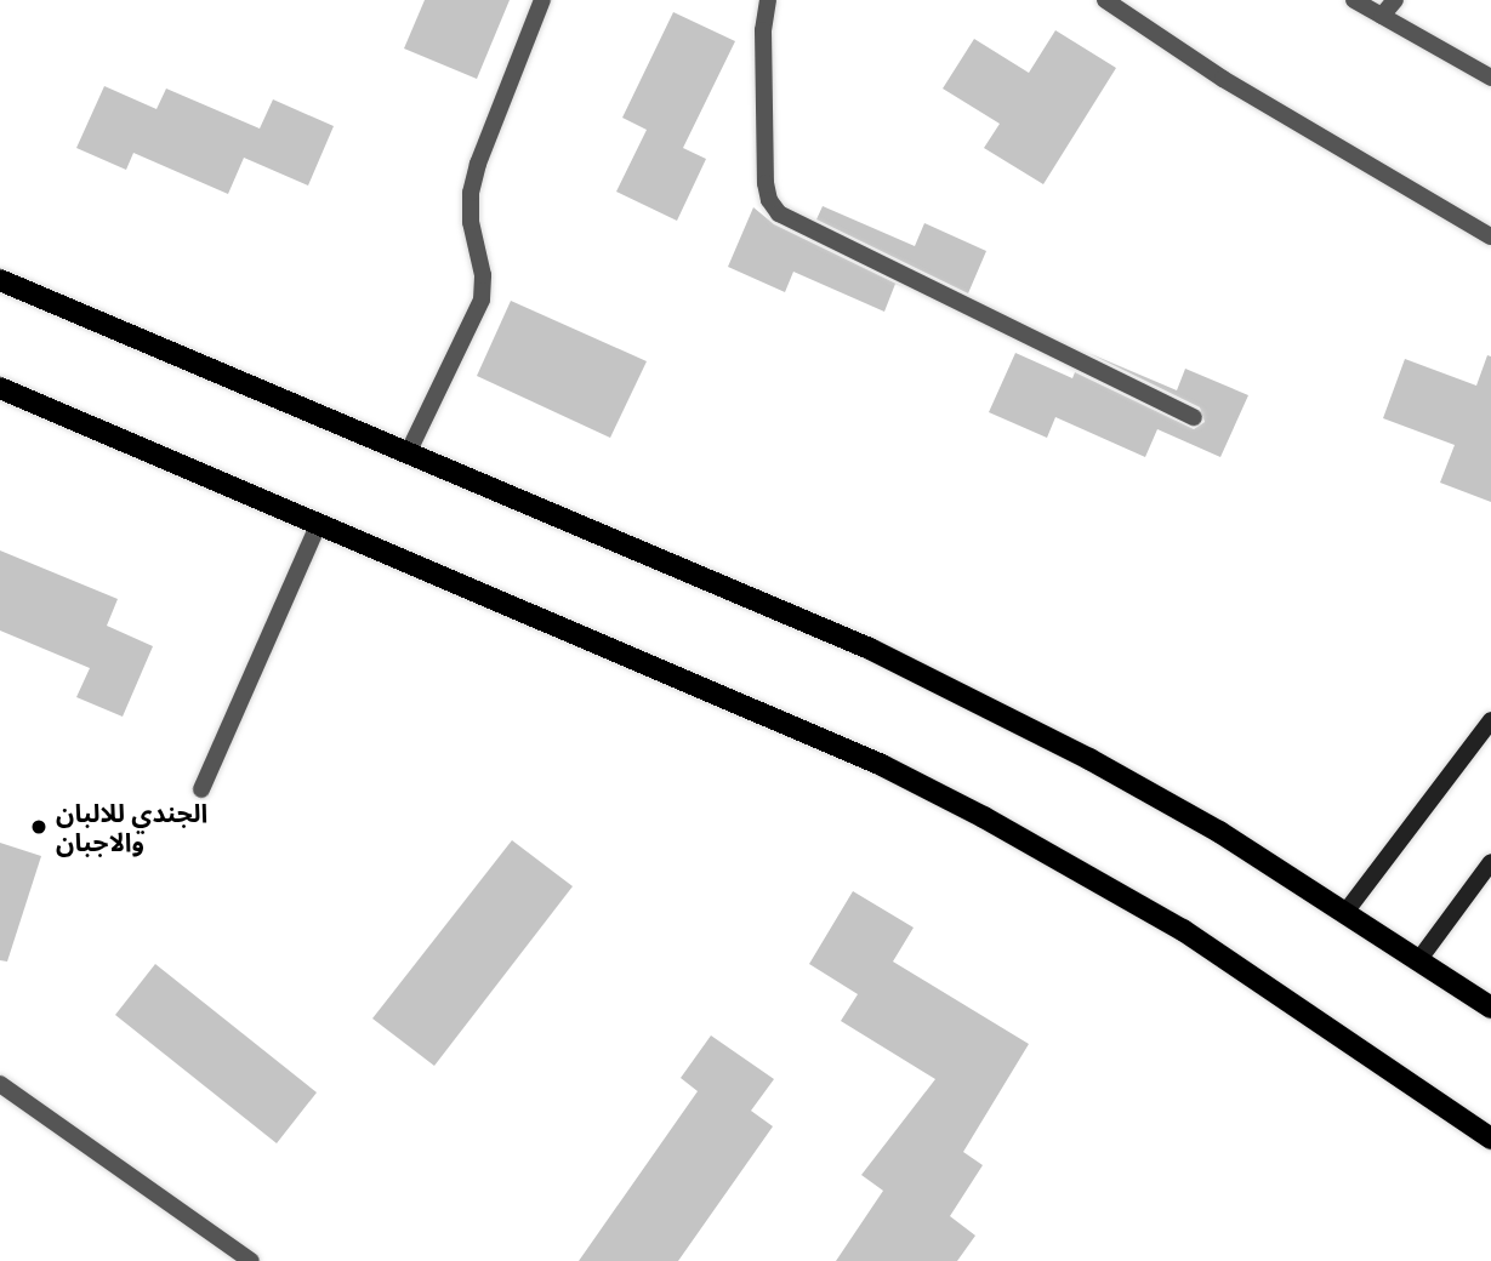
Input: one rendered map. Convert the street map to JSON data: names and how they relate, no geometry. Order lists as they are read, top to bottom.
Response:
{
  "places": ["الجندي للالبان والاجبان"]
}
